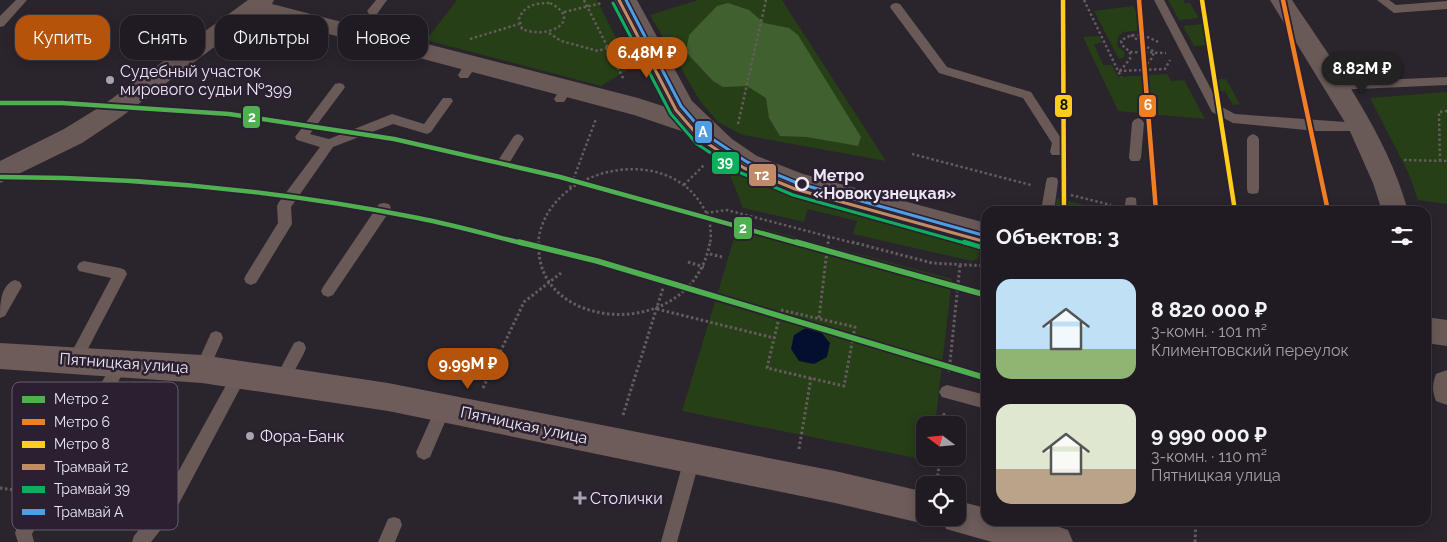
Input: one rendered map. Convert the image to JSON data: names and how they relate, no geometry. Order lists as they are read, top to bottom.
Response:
{
  "streets": {
    "street": ["Пятницкая улица"]
  },
  "places": {
    "other": ["Судебный участок мирового судьи №399", "Метро «Новокузнецкая»", "Фора-Банк"],
    "health": ["Столички"]
  },
  "lines": [
    "metro line 6",
    "metro line 8",
    "tram line т2",
    "tram line А",
    "tram line 39",
    "metro line 2"
  ],
  "legend": [
    "Метро 2",
    "Метро 6",
    "Метро 8",
    "Трамвай т2",
    "Трамвай 39",
    "Трамвай А"
  ],
  "north": "left",
  "page": {
    "chip": [
      "Купить",
      "Снять",
      "Фильтры",
      "Новое"
    ],
    "price": ["6.48M ₽", "8.82M ₽", "9.99M ₽"],
    "heading": "Объектов: 3",
    "list": [
      {
        "name": "8 820 000 ₽",
        "note": "3-комн. · 101 m² · Климентовский переулок"
      },
      {
        "name": "9 990 000 ₽",
        "note": "3-комн. · 110 m² · Пятницкая улица"
      }
    ]
  }
}
